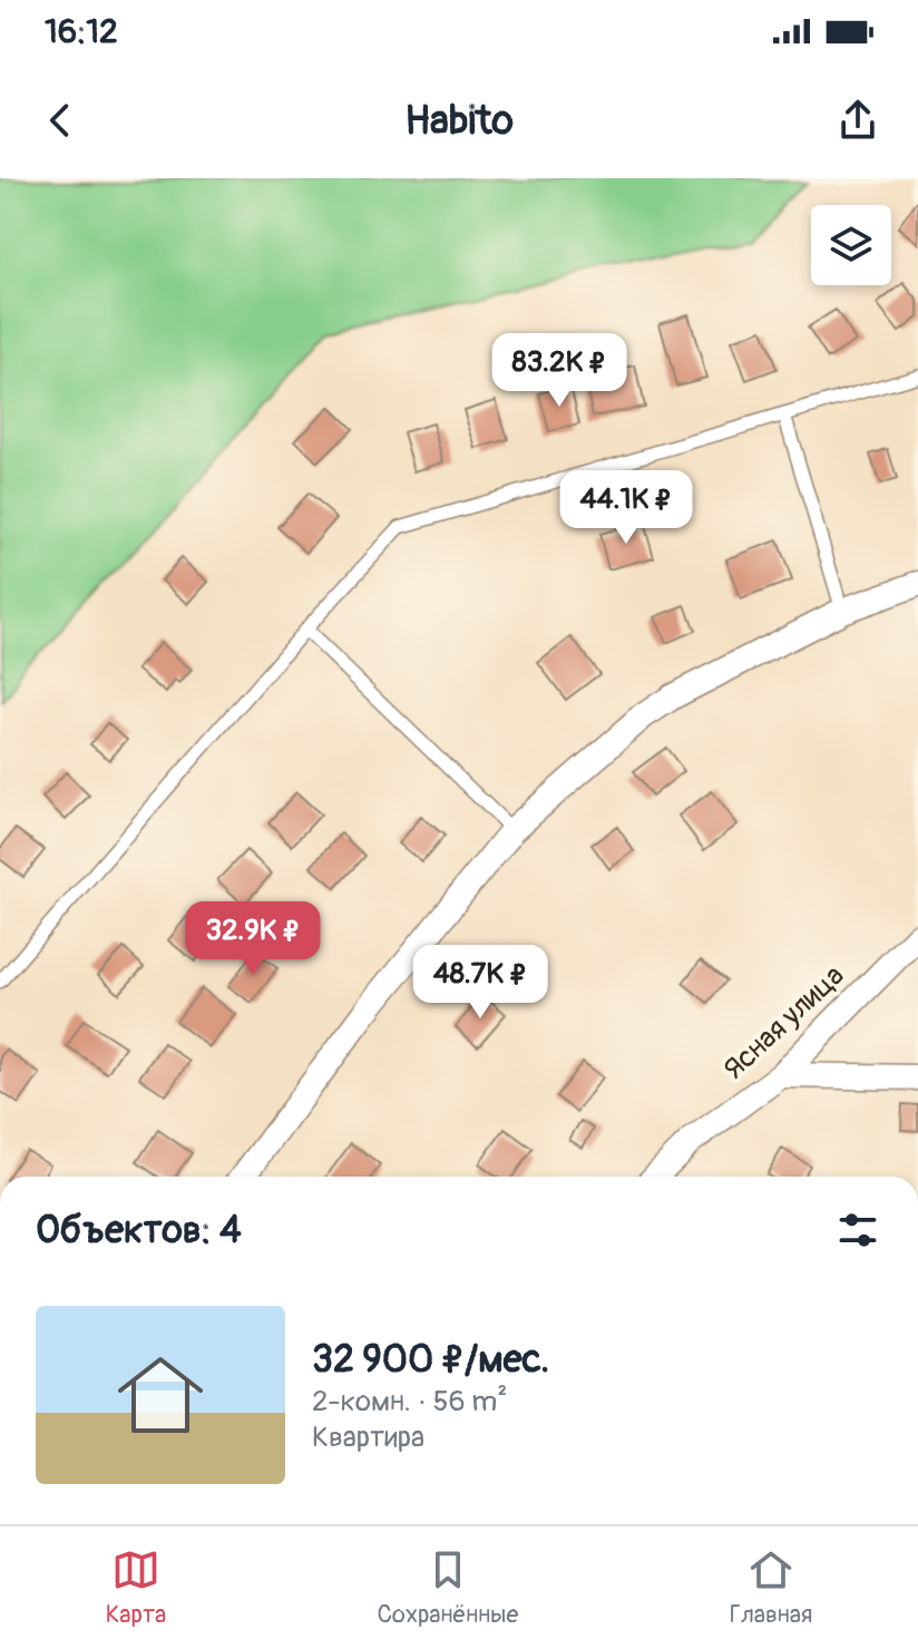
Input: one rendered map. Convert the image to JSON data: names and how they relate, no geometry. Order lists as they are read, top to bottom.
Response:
{
  "streets": {
    "street": ["Ясная улица"]
  },
  "page": {
    "status": "16:12",
    "header": "Habito",
    "price": [
      "83.2K ₽",
      "44.1K ₽",
      "32.9K ₽",
      "48.7K ₽"
    ],
    "heading": "Объектов: 4",
    "list": [
      {
        "name": "32 900 ₽/мес.",
        "note": "2-комн. · 56 m² · Квартира"
      }
    ],
    "tabs": ["Карта", "Сохранённые", "Главная"]
  }
}
